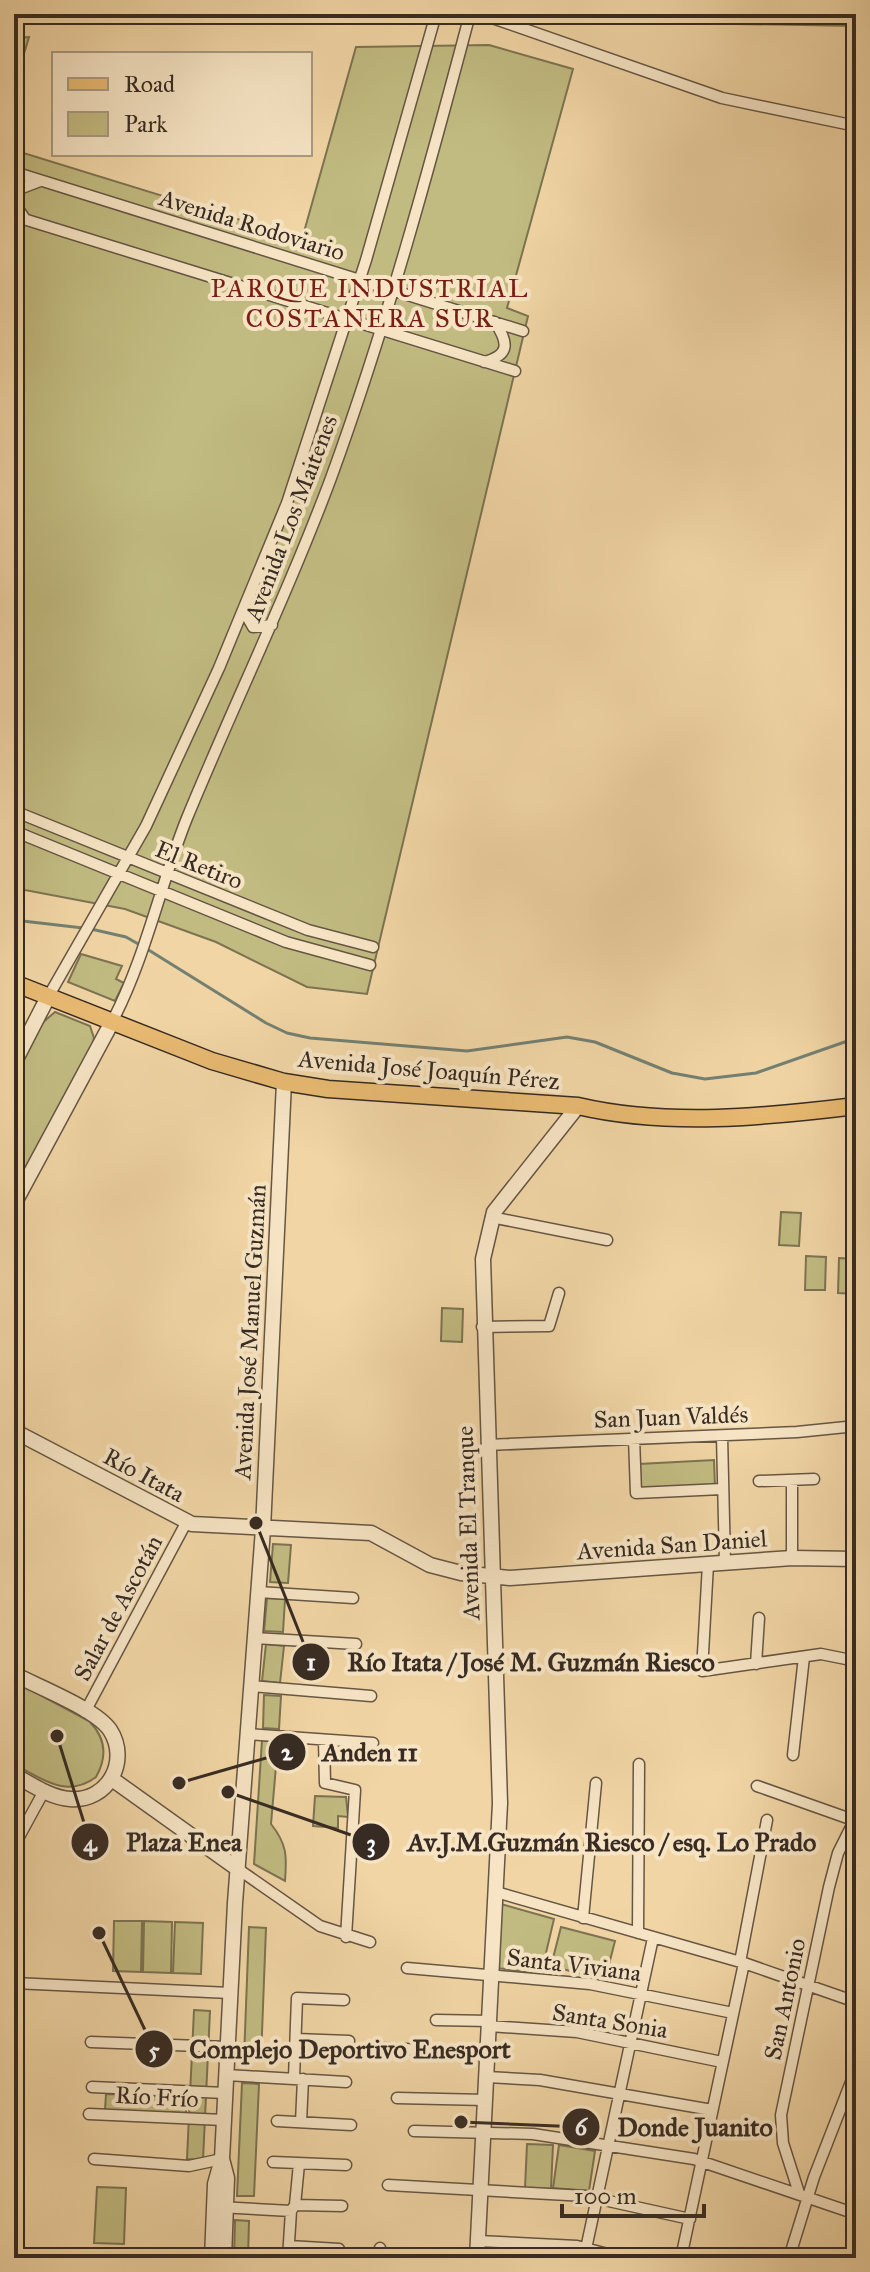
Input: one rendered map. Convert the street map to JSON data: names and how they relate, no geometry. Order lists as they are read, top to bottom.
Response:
{
  "streets": {
    "main road": ["Avenida José Joaquín Pérez"],
    "street": [
      "Avenida Rodoviario",
      "Avenida Los Maitenes",
      "El Retiro",
      "Avenida José Manuel Guzmán",
      "San Juan Valdés",
      "Río Itata",
      "Avenida El Tranque",
      "Avenida San Daniel",
      "Salar de Ascotán",
      "Santa Viviana",
      "San Antonio",
      "Santa Sonia",
      "Río Frío"
    ]
  },
  "crossings": [
    ["Avenida Rodoviario", "Avenida Los Maitenes"],
    ["Avenida Los Maitenes", "El Retiro"],
    ["Avenida Los Maitenes", "Avenida José Joaquín Pérez"],
    ["Avenida José Joaquín Pérez", "Avenida José Manuel Guzmán"],
    ["Avenida José Joaquín Pérez", "Avenida El Tranque"],
    ["Avenida José Manuel Guzmán", "Río Itata"],
    ["Avenida José Manuel Guzmán", "Río Frío"],
    ["San Juan Valdés", "Avenida El Tranque"],
    ["Río Itata", "Avenida El Tranque"],
    ["Río Itata", "Avenida San Daniel"],
    ["Río Itata", "Salar de Ascotán"],
    ["Avenida El Tranque", "Avenida San Daniel"],
    ["Avenida El Tranque", "Santa Viviana"],
    ["Avenida El Tranque", "Santa Sonia"]
  ],
  "districts": ["PARQUE INDUSTRIAL COSTANERA SUR"],
  "places": [
    "Río Itata / José M. Guzmán Riesco",
    "Plaza Enea",
    "Anden 11",
    "Av.J.M.Guzmán Riesco / esq. Lo Prado",
    "Complejo Deportivo Enesport",
    "Donde Juanito"
  ],
  "legend": ["Road", "Park"],
  "scale_bar": "100 m"
}
